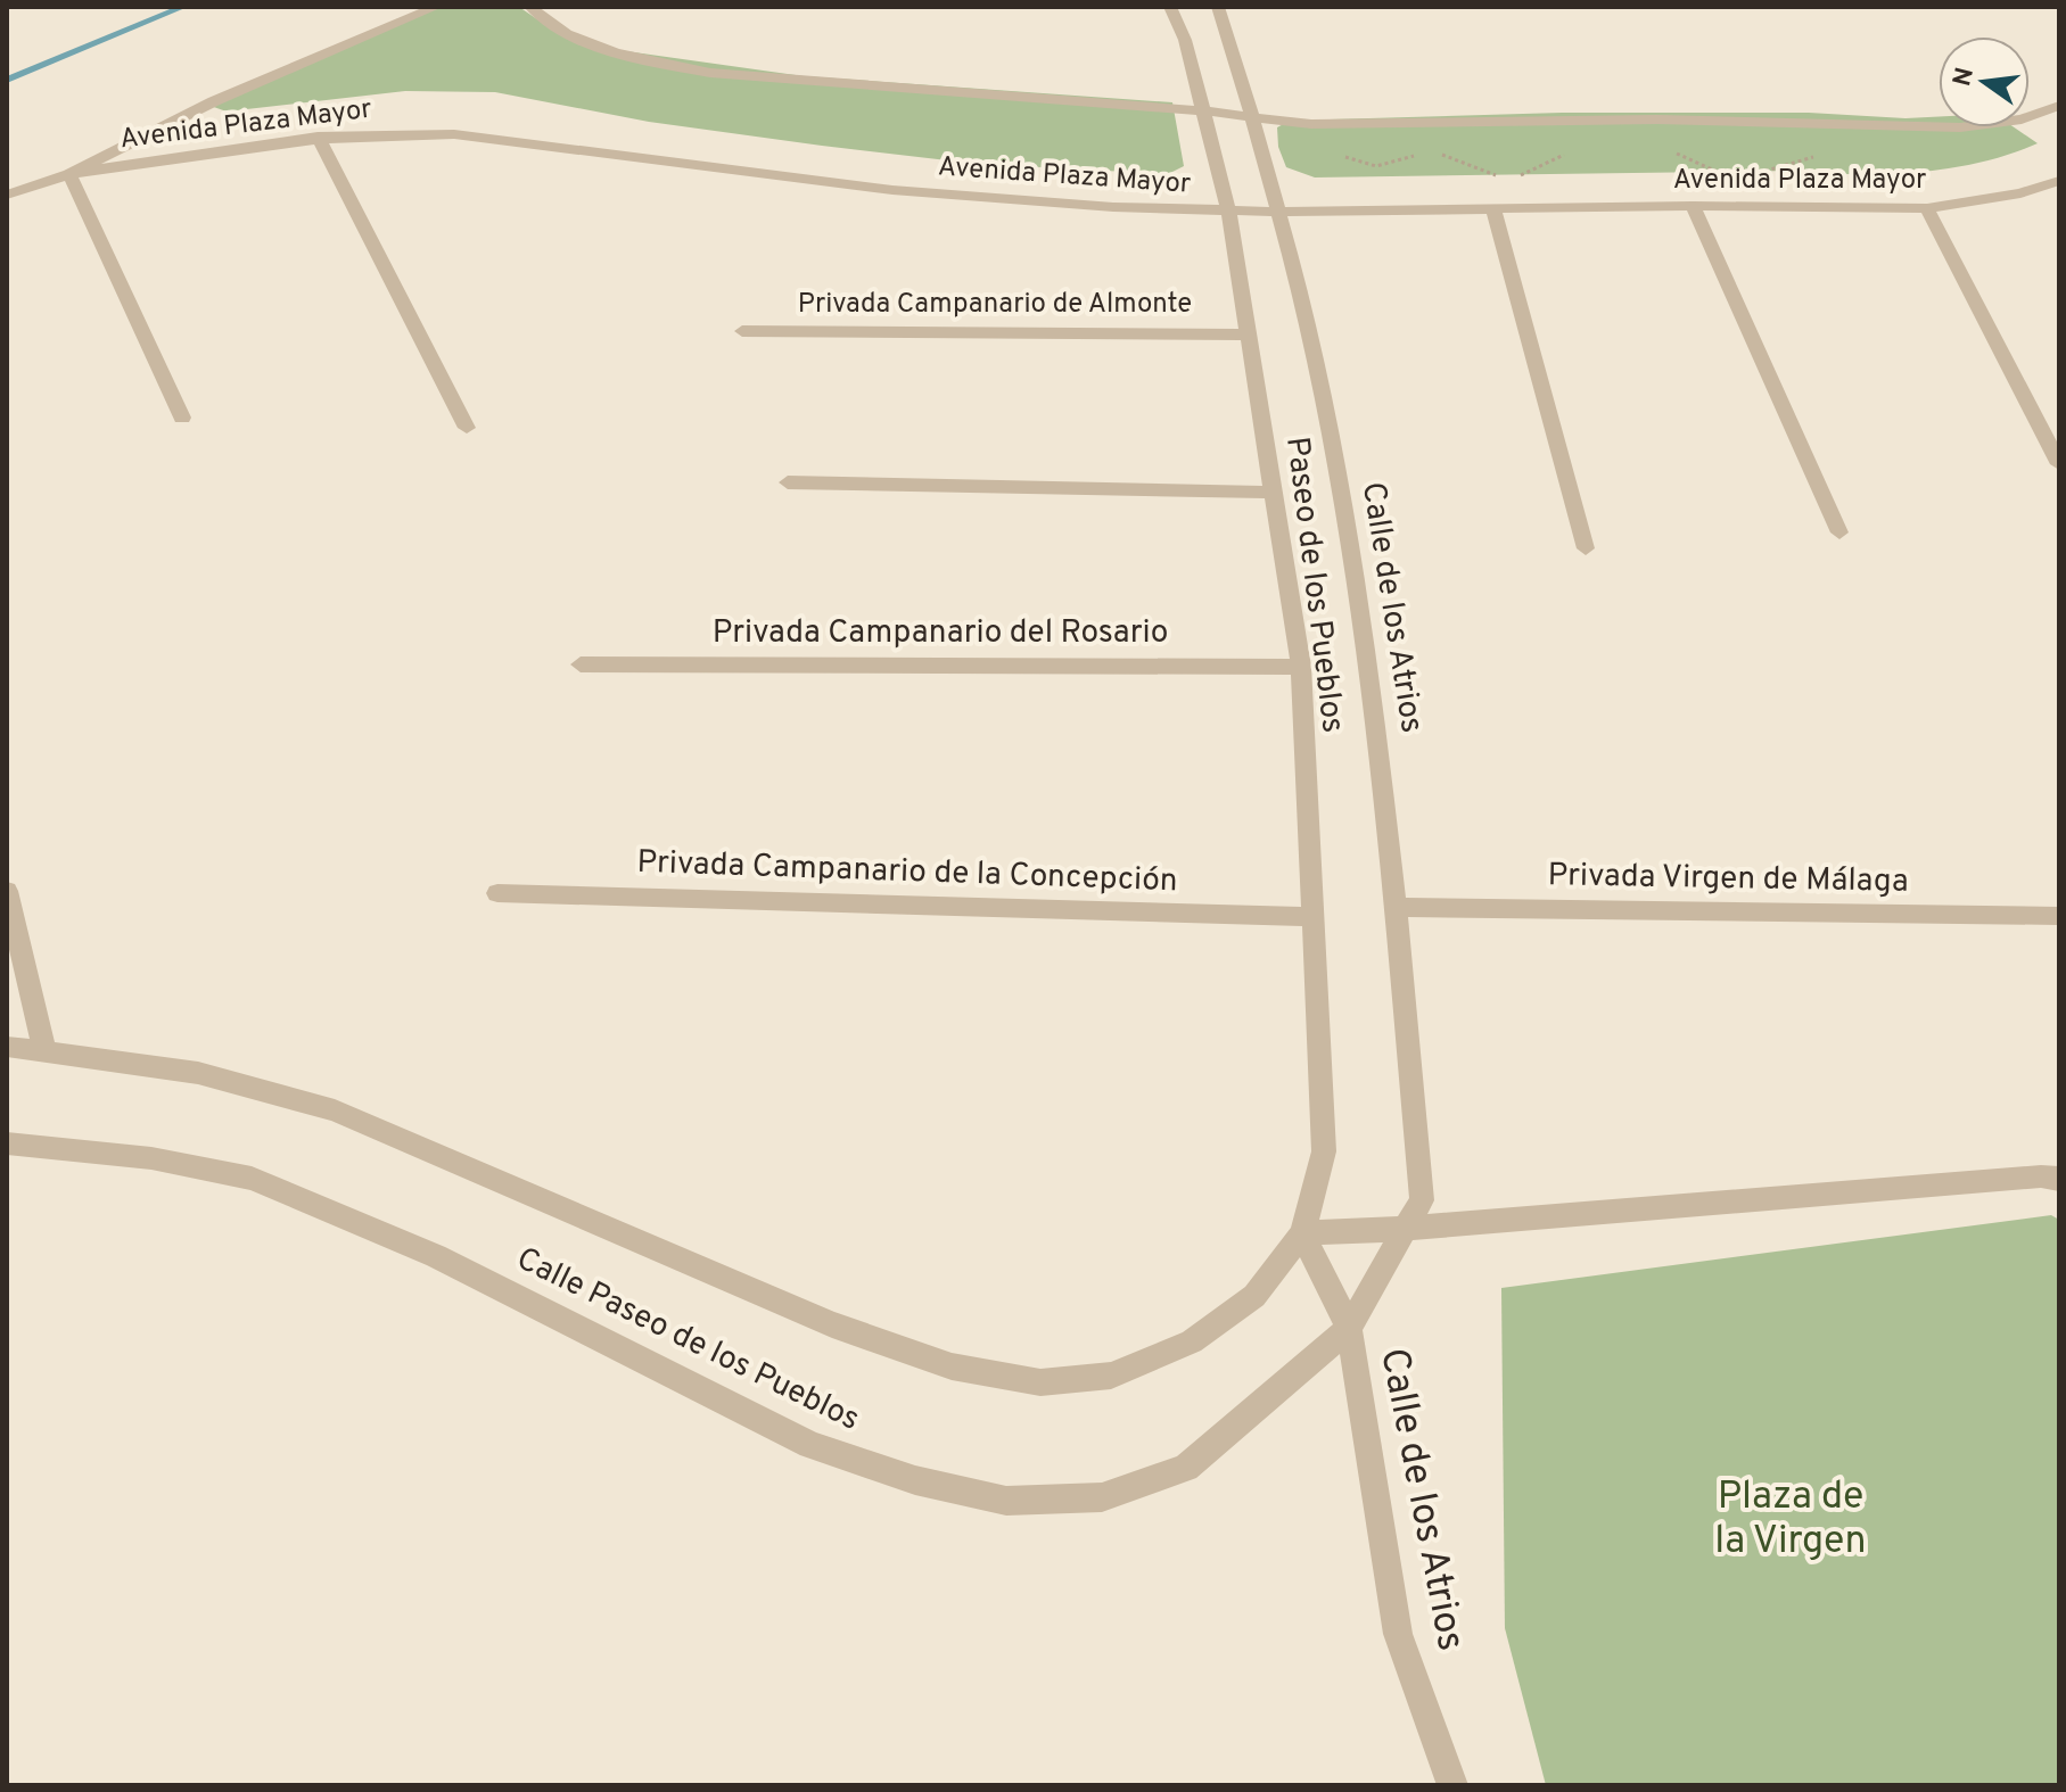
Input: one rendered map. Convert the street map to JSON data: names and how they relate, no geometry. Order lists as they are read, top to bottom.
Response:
{
  "streets": {
    "street": [
      "Avenida Plaza Mayor",
      "Privada Campanario de Almonte",
      "Paseo de los Pueblos",
      "Calle de los Atrios",
      "Privada Campanario del Rosario",
      "Privada Campanario de la Concepción",
      "Privada Virgen de Málaga",
      "Calle Paseo de los Pueblos"
    ]
  },
  "crossings": [
    ["Avenida Plaza Mayor", "Paseo de los Pueblos"],
    ["Avenida Plaza Mayor", "Calle de los Atrios"],
    ["Privada Campanario de Almonte", "Paseo de los Pueblos"],
    ["Paseo de los Pueblos", "Calle de los Atrios"],
    ["Paseo de los Pueblos", "Privada Campanario del Rosario"],
    ["Paseo de los Pueblos", "Privada Campanario de la Concepción"],
    ["Paseo de los Pueblos", "Calle Paseo de los Pueblos"],
    ["Calle de los Atrios", "Privada Virgen de Málaga"],
    ["Calle de los Atrios", "Calle Paseo de los Pueblos"]
  ],
  "parks": ["Plaza de la Virgen"],
  "north": "left"
}
